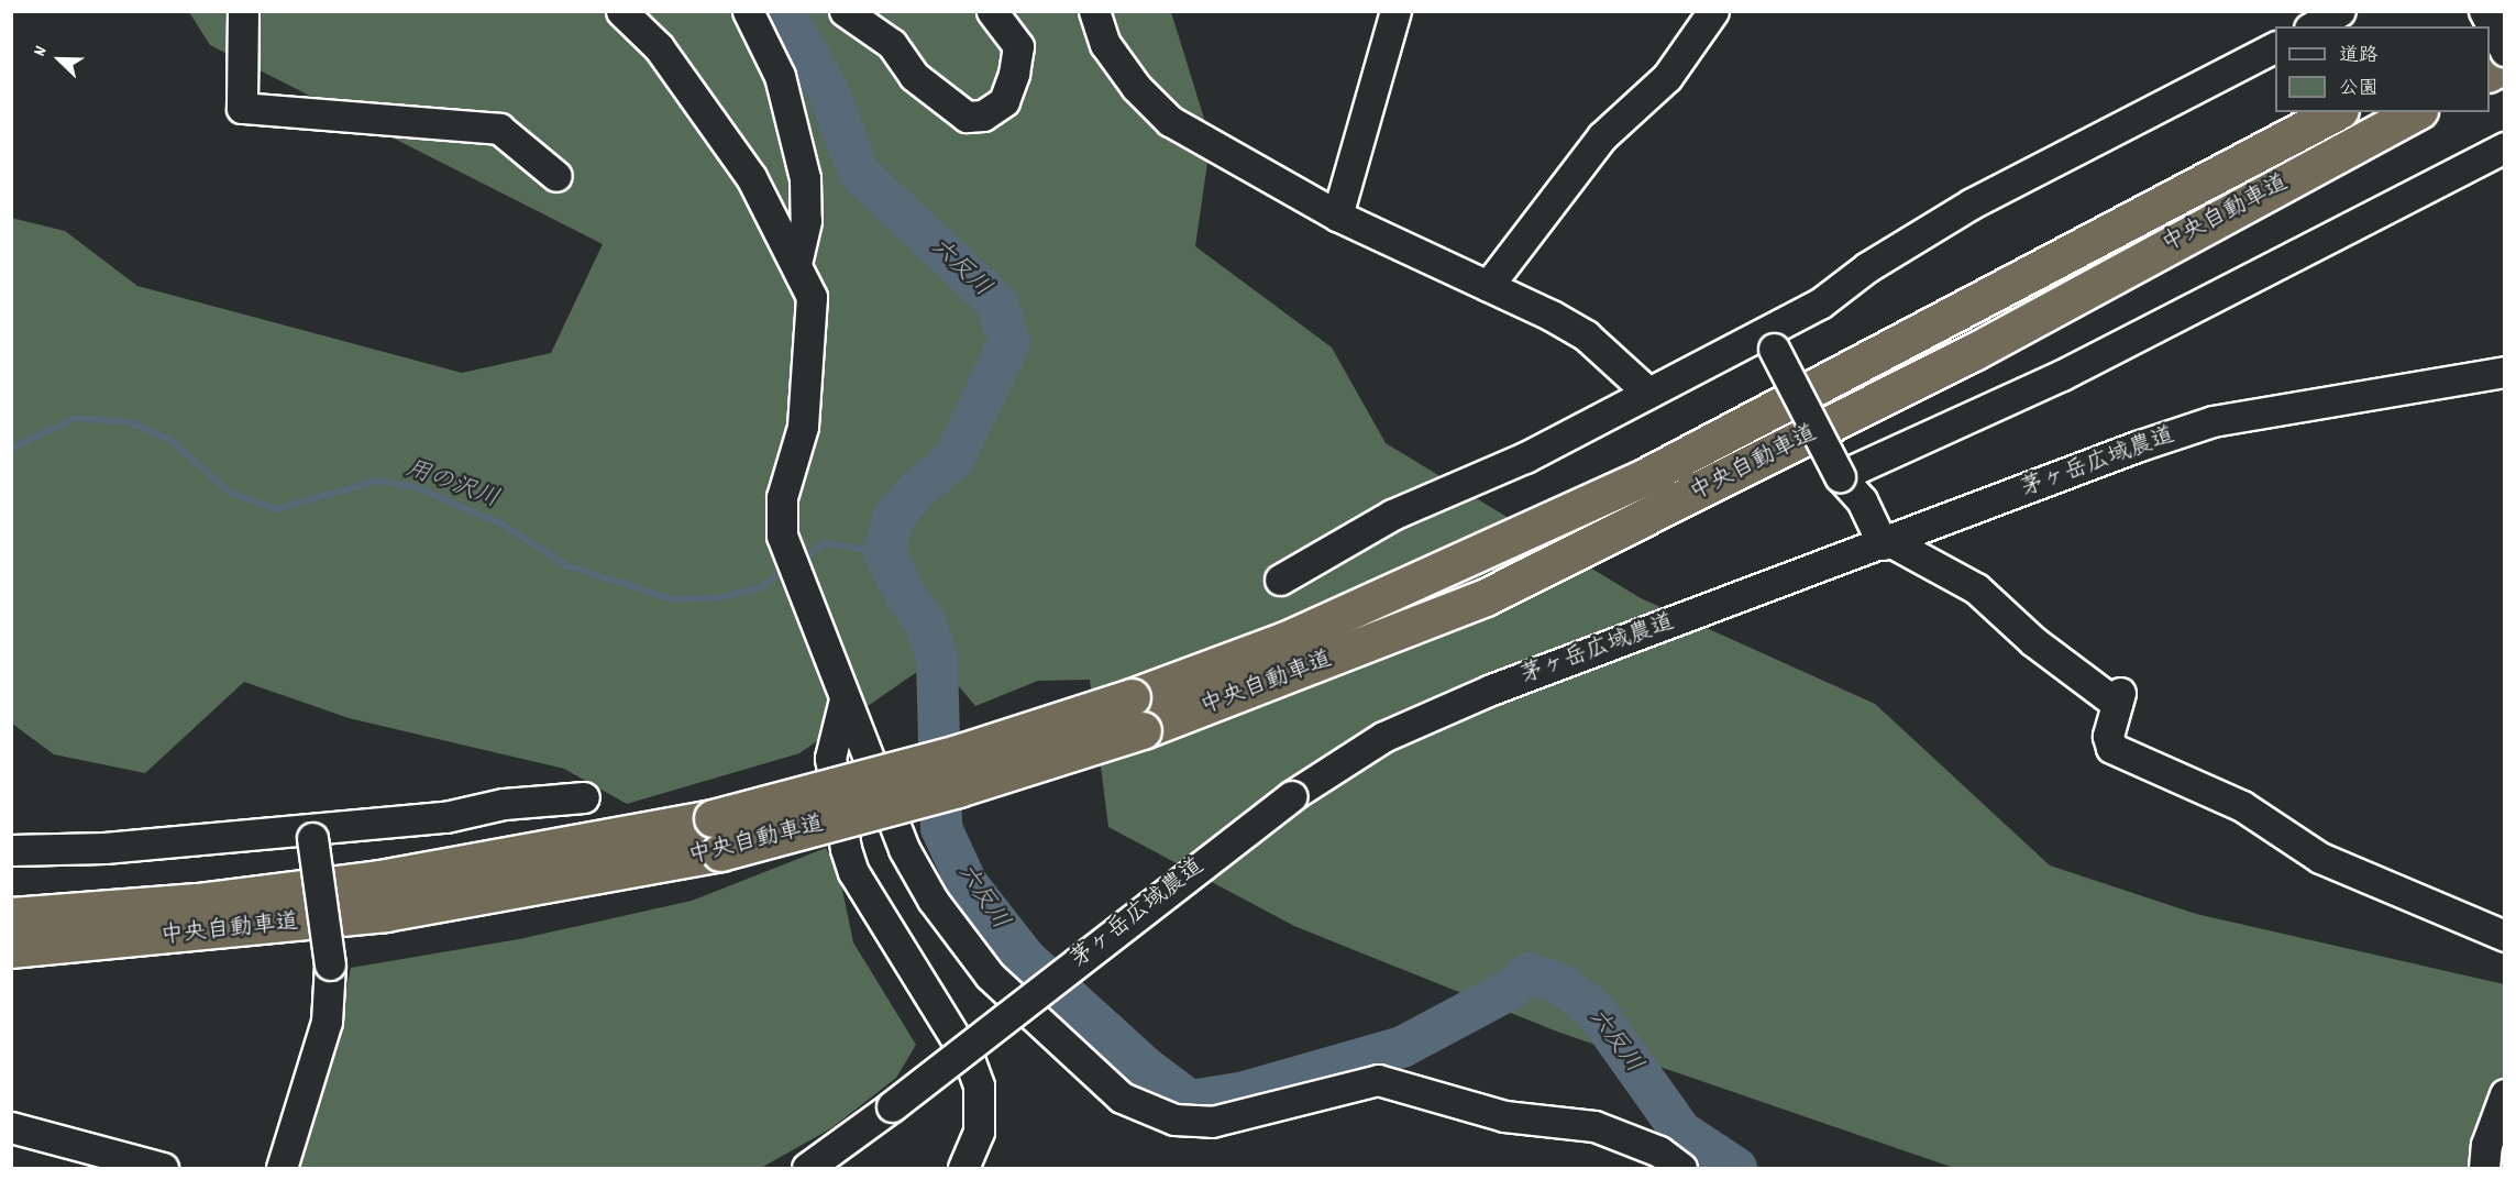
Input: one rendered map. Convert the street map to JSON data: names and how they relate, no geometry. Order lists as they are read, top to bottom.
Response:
{
  "streets": {
    "highway": ["中央自動車道"],
    "street": ["茅ヶ岳広域農道"]
  },
  "water": ["六反川", "用の沢川"],
  "legend": ["道路", "公園"],
  "north": "top left"
}
